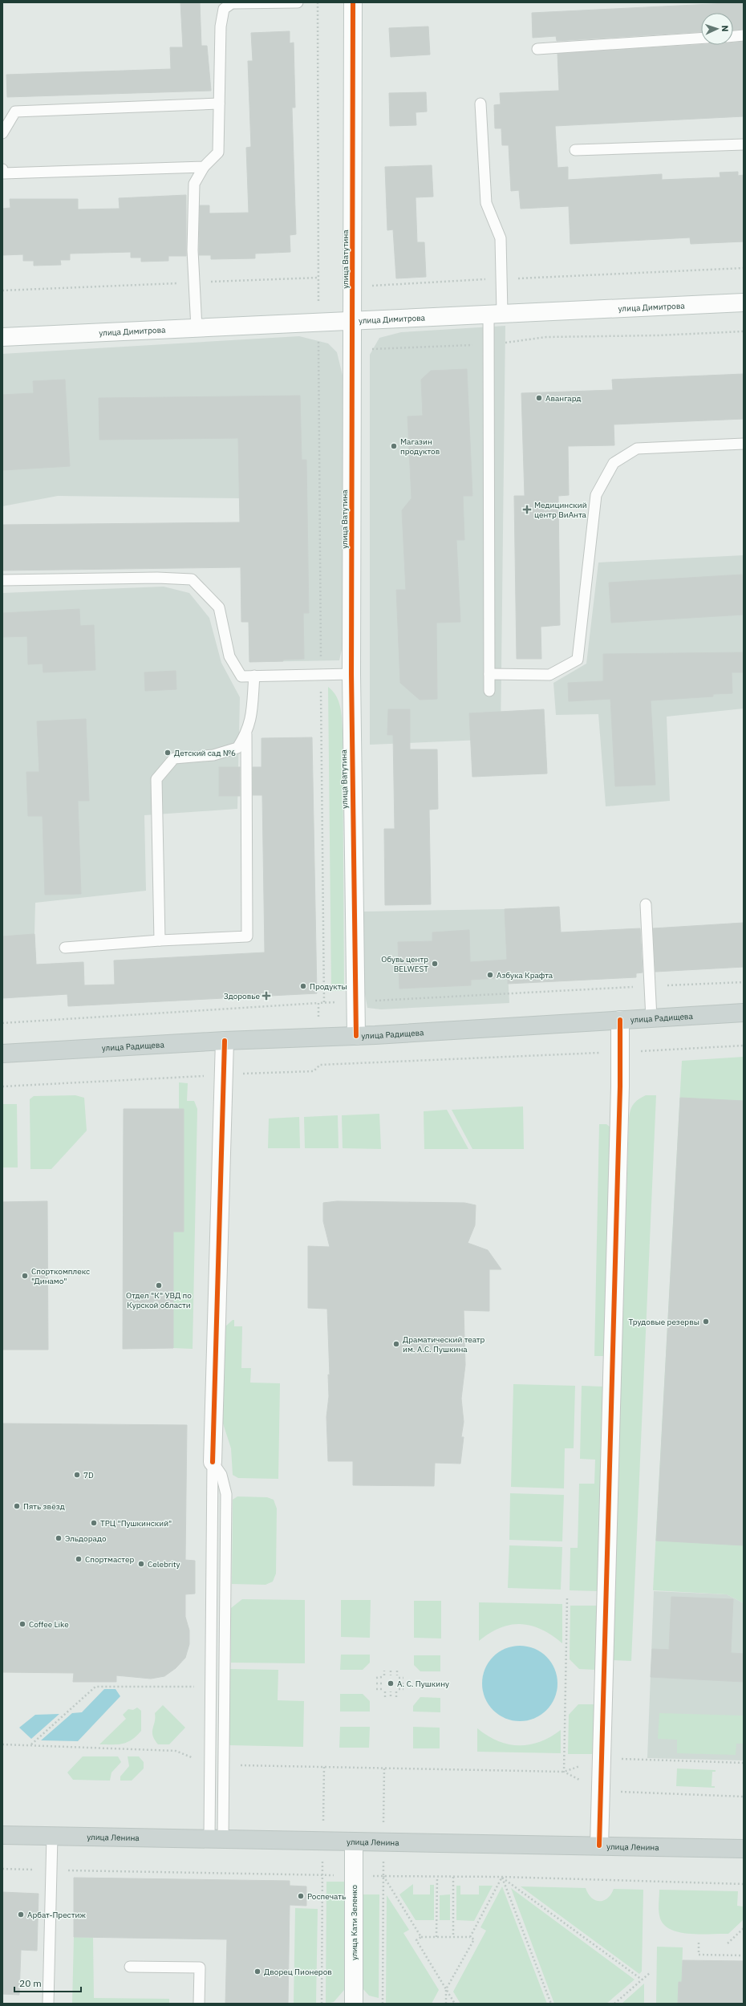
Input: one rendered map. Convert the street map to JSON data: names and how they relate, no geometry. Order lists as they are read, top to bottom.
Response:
{
  "streets": {
    "main road": ["улица Радищева", "улица Ленина"],
    "street": ["улица Ватутина", "улица Димитрова", "улица Кати Зеленко"]
  },
  "crossings": [
    ["улица Ватутина", "улица Димитрова"],
    ["улица Ватутина", "улица Радищева"],
    ["улица Ленина", "улица Кати Зеленко"]
  ],
  "places": {
    "other": [
      "Авангард",
      "Магазин продуктов",
      "Детский сад №6",
      "Обувь центр BELWEST",
      "Азбука Крафта",
      "Продукты",
      "Спорткомплекс \"Динамо\"",
      "Отдел \"К\" УВД по Курской области",
      "Трудовые резервы",
      "Драматический театр им. А.С. Пушкина",
      "7D",
      "Пять звёзд",
      "ТРЦ \"Пушкинский\"",
      "Эльдорадо",
      "Спортмастер",
      "Celebrity",
      "Coffee Like",
      "А. С. Пушкину",
      "Роспечать",
      "Арбат-Престиж",
      "Дворец Пионеров"
    ],
    "health": ["Медицинский центр ВиАнта", "Здоровье"]
  },
  "scale_bar": "20 m",
  "north": "right"
}
